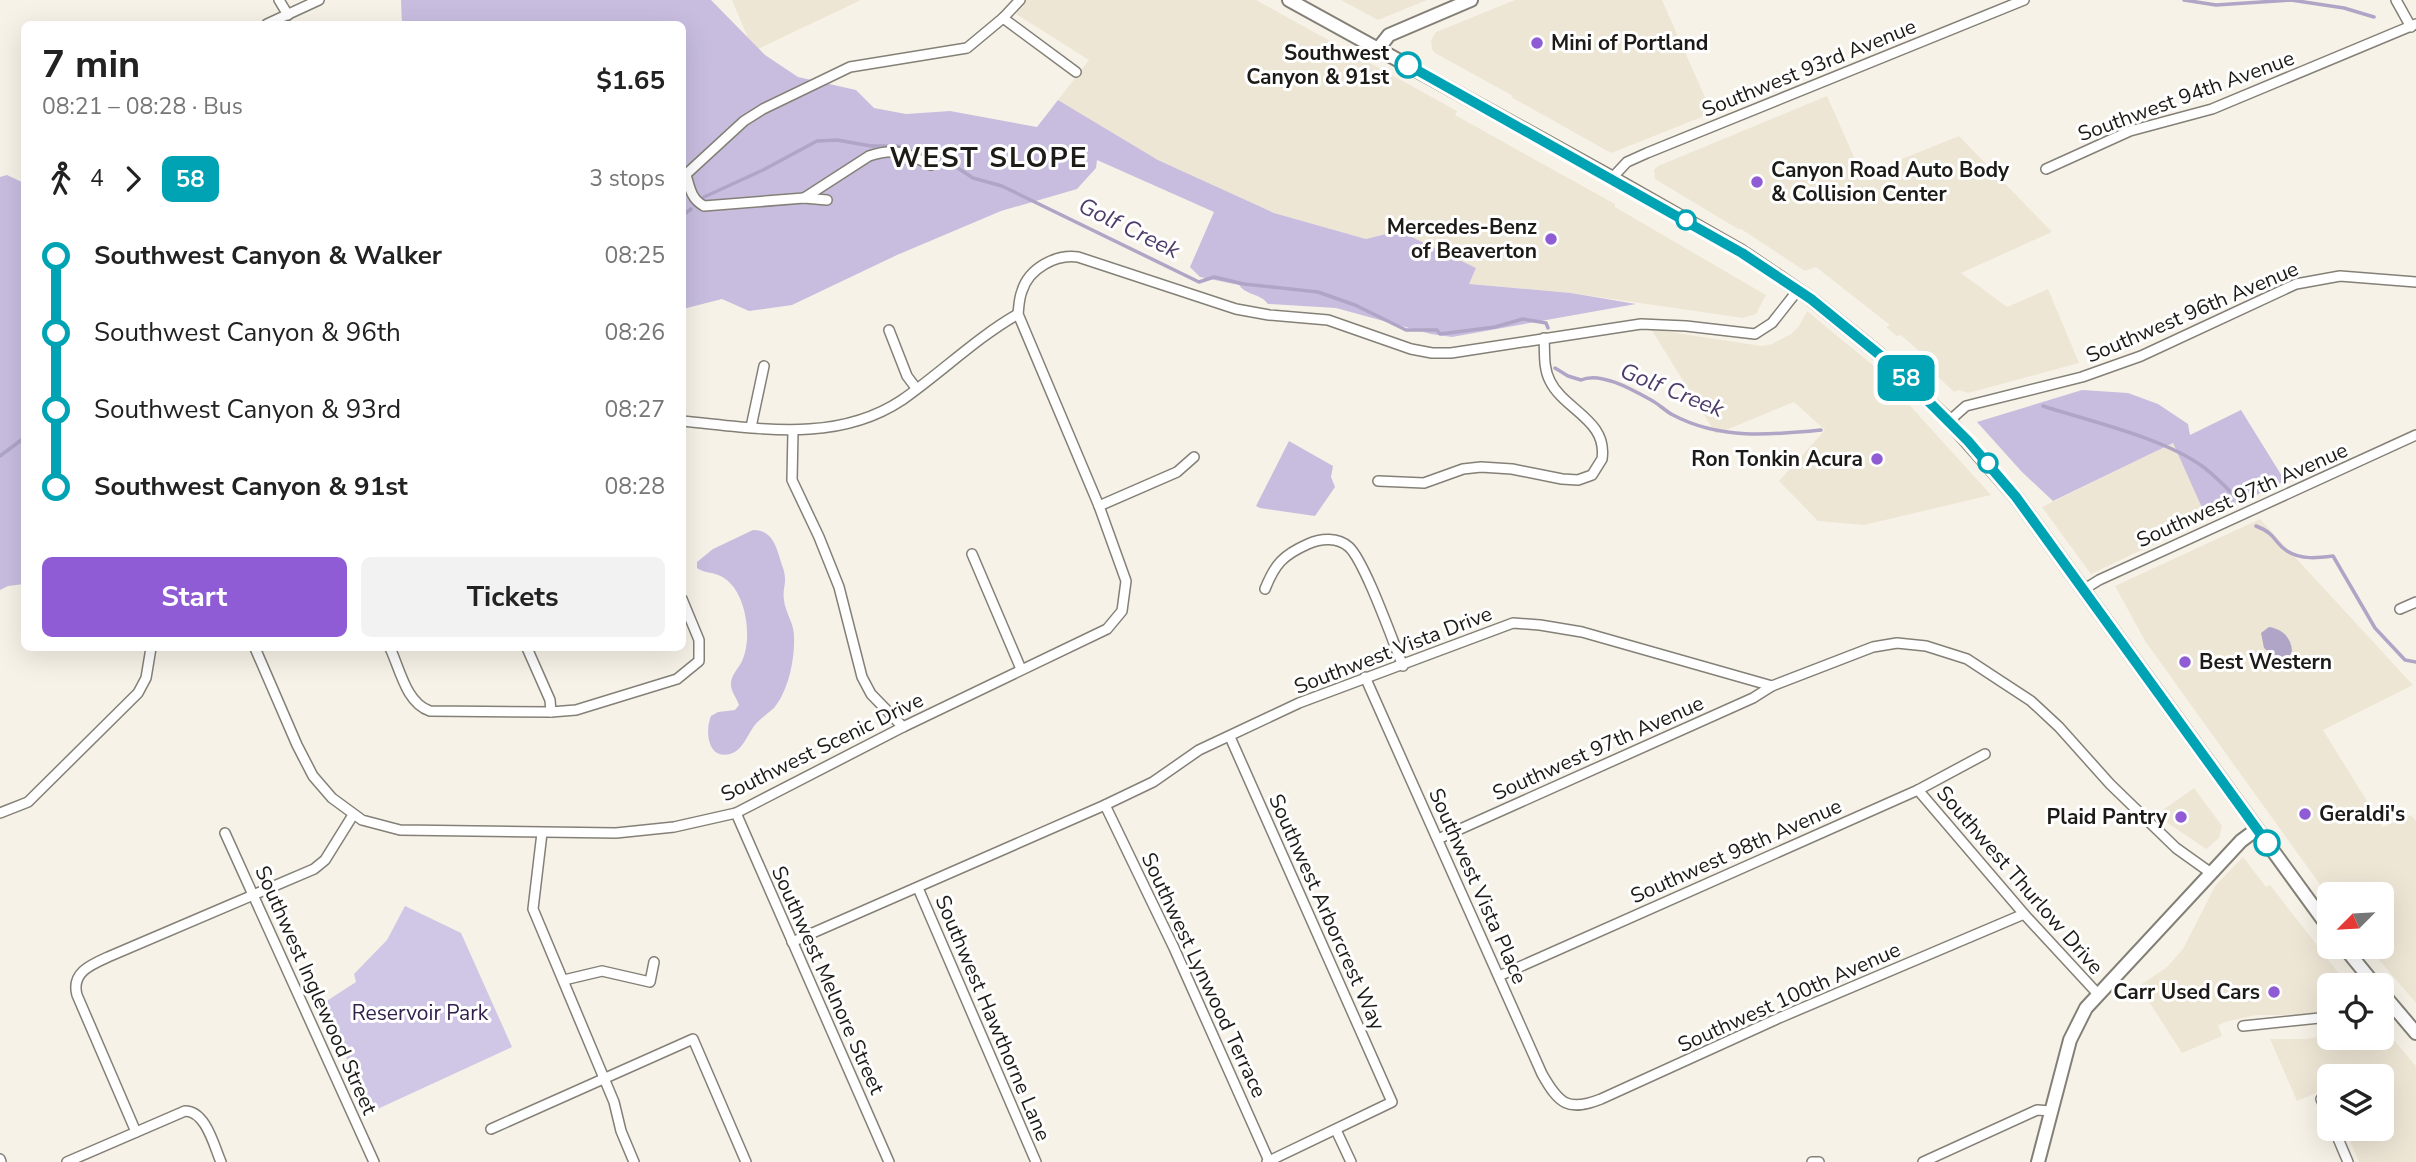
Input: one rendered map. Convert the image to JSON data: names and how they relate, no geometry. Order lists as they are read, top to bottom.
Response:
{
  "streets": {
    "street": [
      "Southwest 93rd Avenue",
      "Southwest 94th Avenue",
      "Southwest 96th Avenue",
      "Southwest 97th Avenue",
      "Southwest Vista Drive",
      "Southwest Scenic Drive",
      "Southwest 98th Avenue",
      "Southwest Thurlow Drive",
      "Southwest Vista Place",
      "Southwest Arborcrest Way",
      "Southwest Lynwood Terrace",
      "Southwest Melnore Street",
      "Southwest Inglewood Street",
      "Southwest 100th Avenue",
      "Southwest Hawthorne Lane"
    ]
  },
  "crossings": [
    ["Southwest 97th Avenue", "Southwest Vista Drive"],
    ["Southwest 97th Avenue", "Southwest Vista Place"],
    ["Southwest Vista Drive", "Southwest Vista Place"],
    ["Southwest Vista Drive", "Southwest Arborcrest Way"],
    ["Southwest Vista Drive", "Southwest Lynwood Terrace"],
    ["Southwest Vista Drive", "Southwest Melnore Street"],
    ["Southwest Vista Drive", "Southwest Hawthorne Lane"],
    ["Southwest Scenic Drive", "Southwest Melnore Street"],
    ["Southwest 98th Avenue", "Southwest Thurlow Drive"],
    ["Southwest 98th Avenue", "Southwest Vista Place"],
    ["Southwest Thurlow Drive", "Southwest 100th Avenue"],
    ["Southwest Vista Place", "Southwest 100th Avenue"]
  ],
  "districts": ["WEST SLOPE"],
  "water": ["Golf Creek"],
  "parks": ["Reservoir Park"],
  "places": [
    "Mini of Portland",
    "Southwest Canyon & 91st",
    "Canyon Road Auto Body & Collision Center",
    "Mercedes-Benz of Beaverton",
    "Ron Tonkin Acura",
    "Best Western",
    "Geraldi's",
    "Plaid Pantry",
    "Carr Used Cars"
  ],
  "lines": ["bus line 58"],
  "north": "bottom left",
  "page": {
    "on_map": "58",
    "heading": ["7 min", "08:21 – 08:28 · Bus", "$1.65"],
    "legs": ["4", "58", "3 stops"],
    "list": [
      {
        "name": "Southwest Canyon & Walker",
        "value": "08:25"
      },
      {
        "name": "Southwest Canyon & 96th",
        "value": "08:26"
      },
      {
        "name": "Southwest Canyon & 93rd",
        "value": "08:27"
      },
      {
        "name": "Southwest Canyon & 91st",
        "value": "08:28"
      }
    ],
    "buttons": ["Start", "Tickets"]
  }
}
